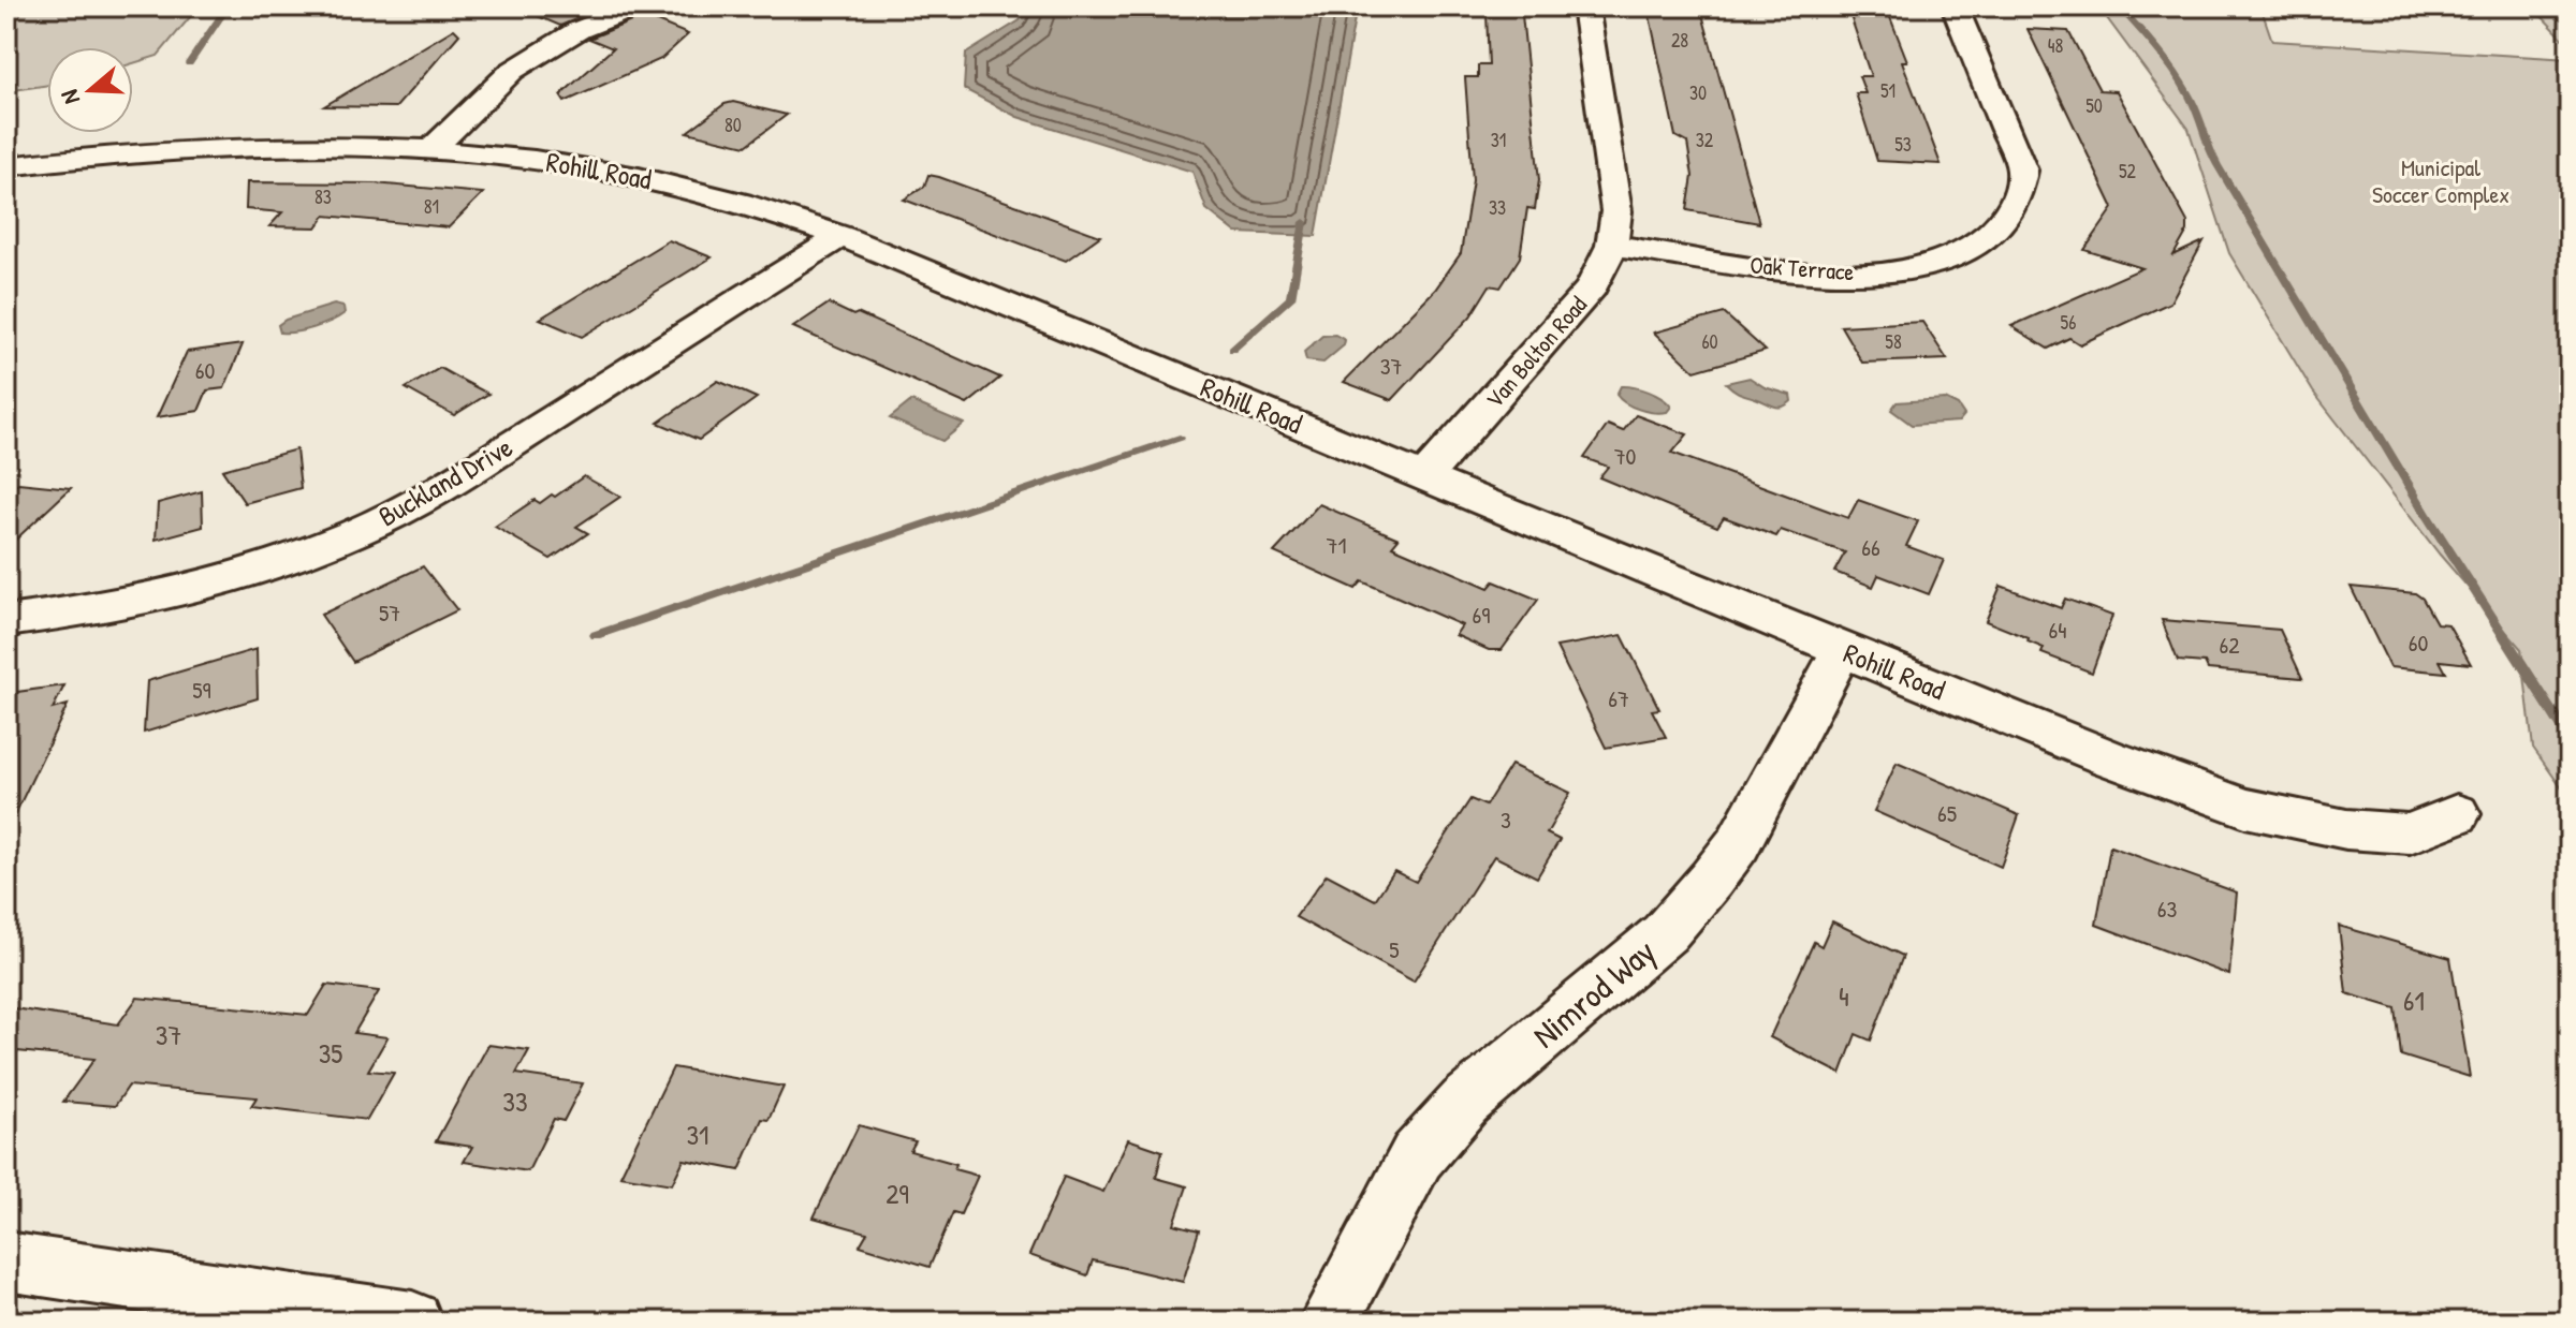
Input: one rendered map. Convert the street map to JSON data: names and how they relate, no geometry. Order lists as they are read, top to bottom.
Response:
{
  "streets": {
    "street": [
      "Rohill Road",
      "Oak Terrace",
      "Van Bolton Road",
      "Buckland Drive",
      "Nimrod Way"
    ]
  },
  "crossings": [
    ["Rohill Road", "Van Bolton Road"],
    ["Rohill Road", "Buckland Drive"],
    ["Rohill Road", "Nimrod Way"],
    ["Oak Terrace", "Van Bolton Road"]
  ],
  "parks": ["Municipal Soccer Complex"],
  "house_numbers": [
    "28",
    "48",
    "51",
    "30",
    "50",
    "80",
    "31",
    "32",
    "53",
    "52",
    "83",
    "81",
    "33",
    "56",
    "60",
    "58",
    "37",
    "60",
    "70",
    "71",
    "66",
    "57",
    "69",
    "64",
    "60",
    "62",
    "59",
    "67",
    "65",
    "3",
    "63",
    "5",
    "4",
    "61",
    "37",
    "35",
    "33",
    "31",
    "29"
  ],
  "north": "left"
}
